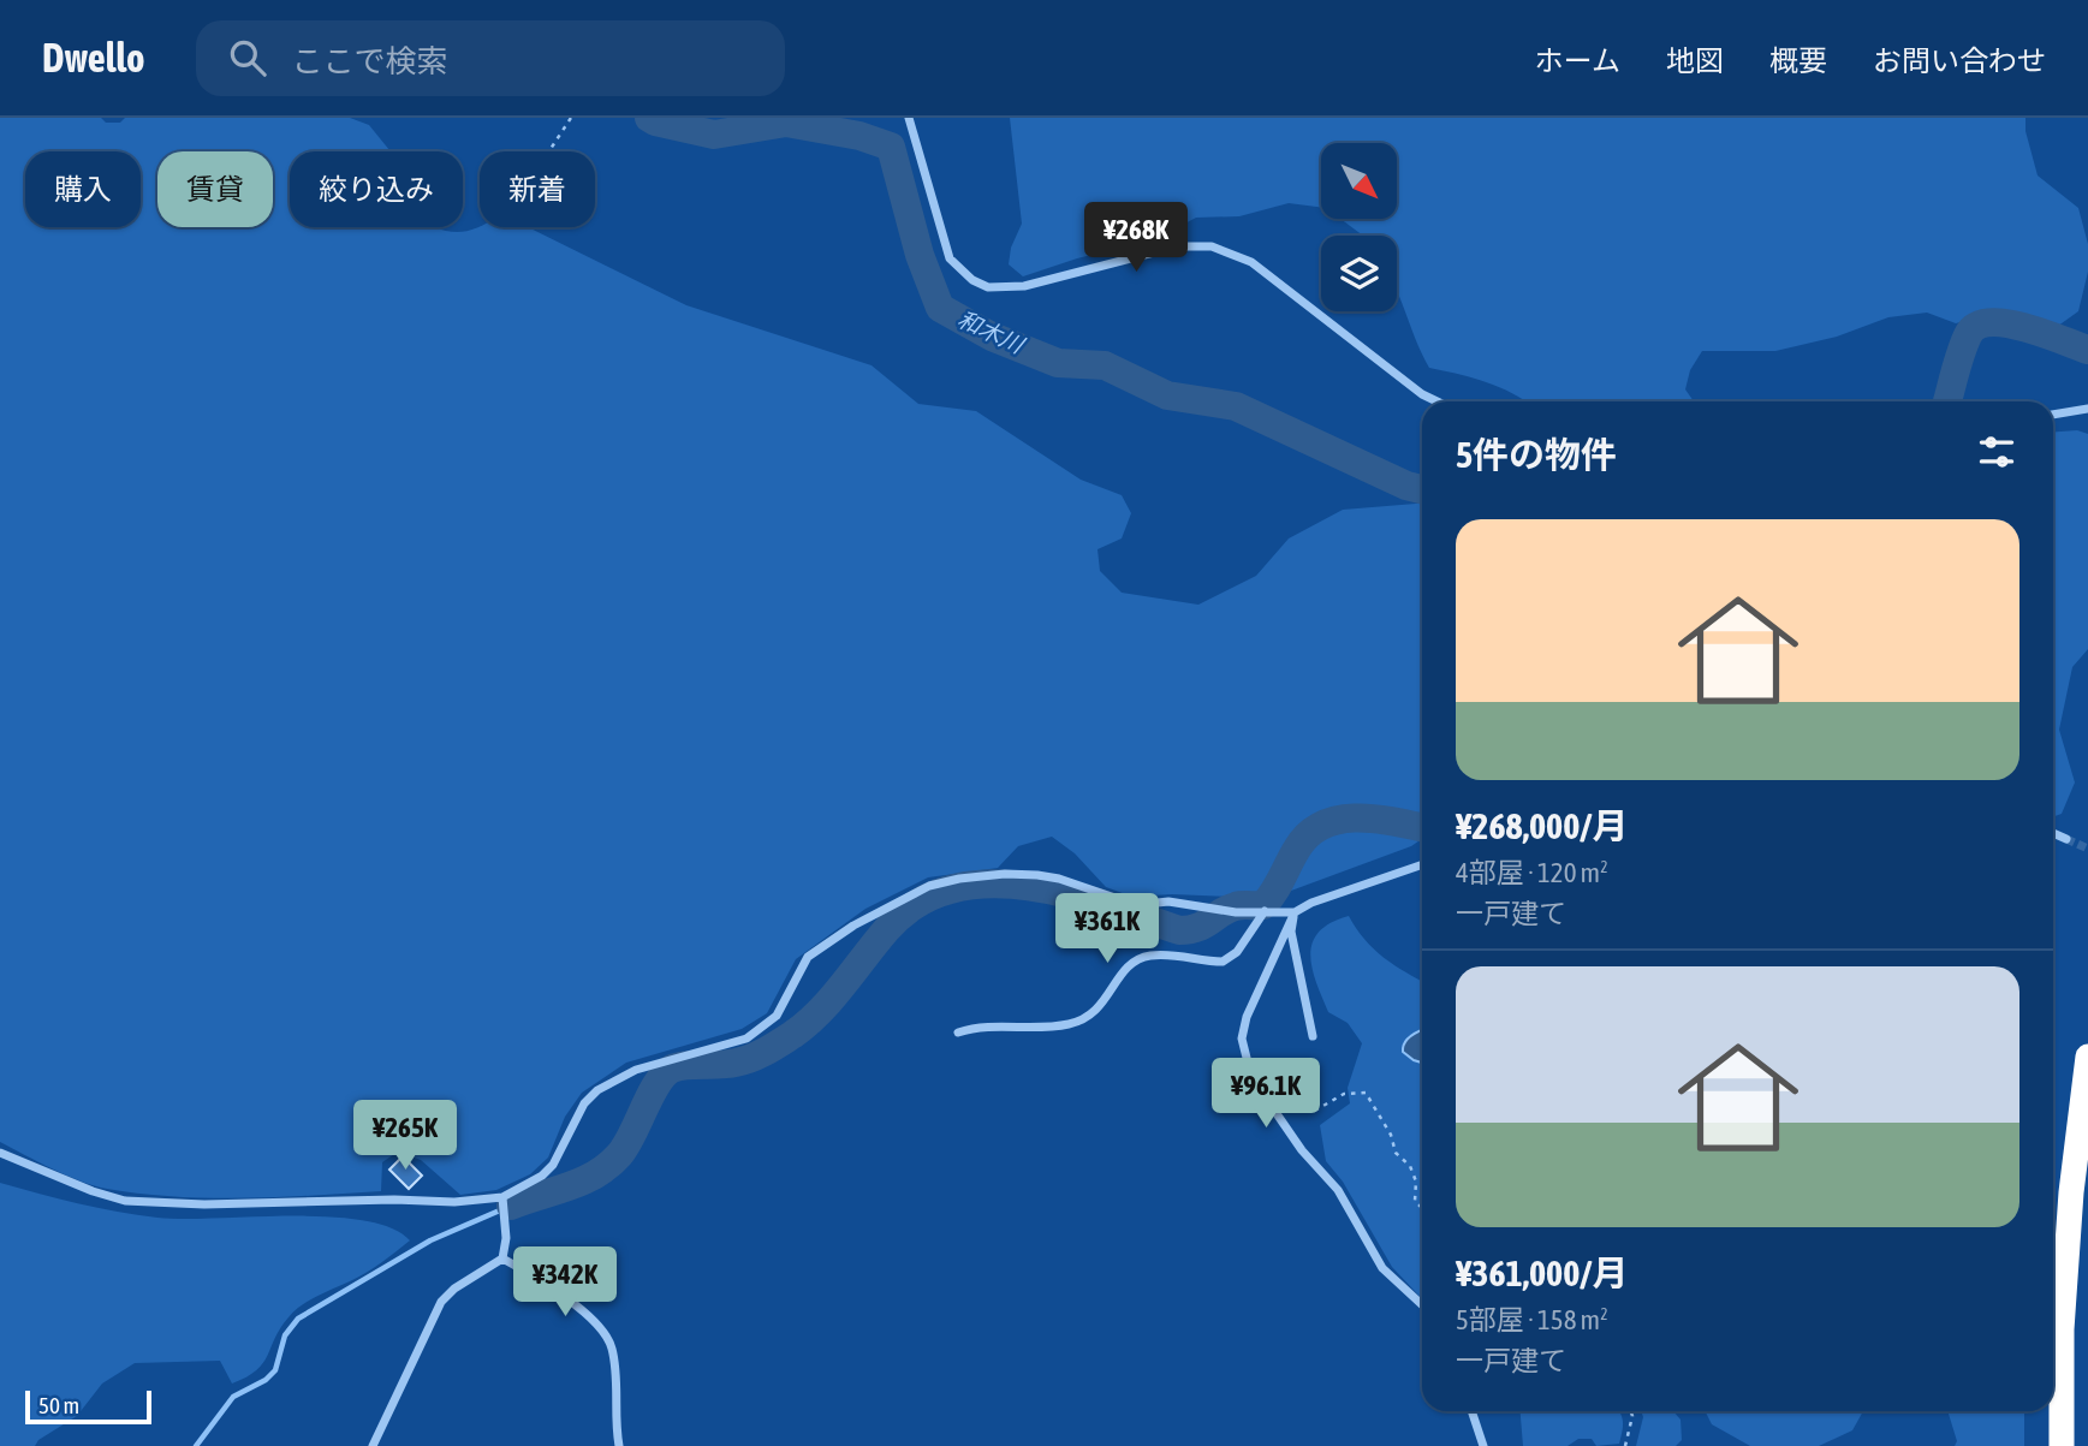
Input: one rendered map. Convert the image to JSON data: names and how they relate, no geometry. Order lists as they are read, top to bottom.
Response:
{
  "water": ["和木川"],
  "scale_bar": "50 m",
  "north": "bottom right",
  "page": {
    "header": "Dwello",
    "search": "ここで検索",
    "nav": [
      "ホーム",
      "地図",
      "概要",
      "お問い合わせ"
    ],
    "chip": [
      "購入",
      "賃貸",
      "絞り込み",
      "新着"
    ],
    "price": [
      "¥268K",
      "¥361K",
      "¥96.1K",
      "¥265K",
      "¥342K"
    ],
    "heading": "5件の物件",
    "list": [
      {
        "name": "¥268,000/月",
        "note": "4部屋 · 120 m² · 一戸建て"
      },
      {
        "name": "¥361,000/月",
        "note": "5部屋 · 158 m² · 一戸建て"
      }
    ],
    "scale": "50 m"
  }
}
